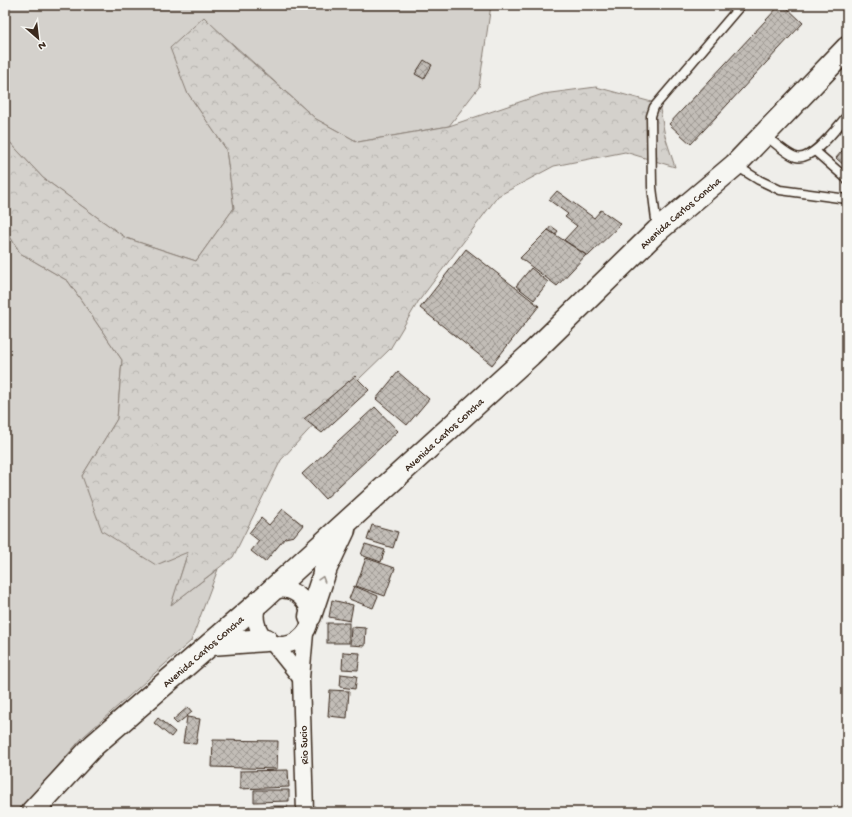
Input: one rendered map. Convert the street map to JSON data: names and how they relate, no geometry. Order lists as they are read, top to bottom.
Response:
{
  "streets": {
    "street": ["Avenida Carlos Concha", "Rio Sucio"]
  },
  "crossings": [
    ["Avenida Carlos Concha", "Rio Sucio"]
  ],
  "north": "bottom right"
}
